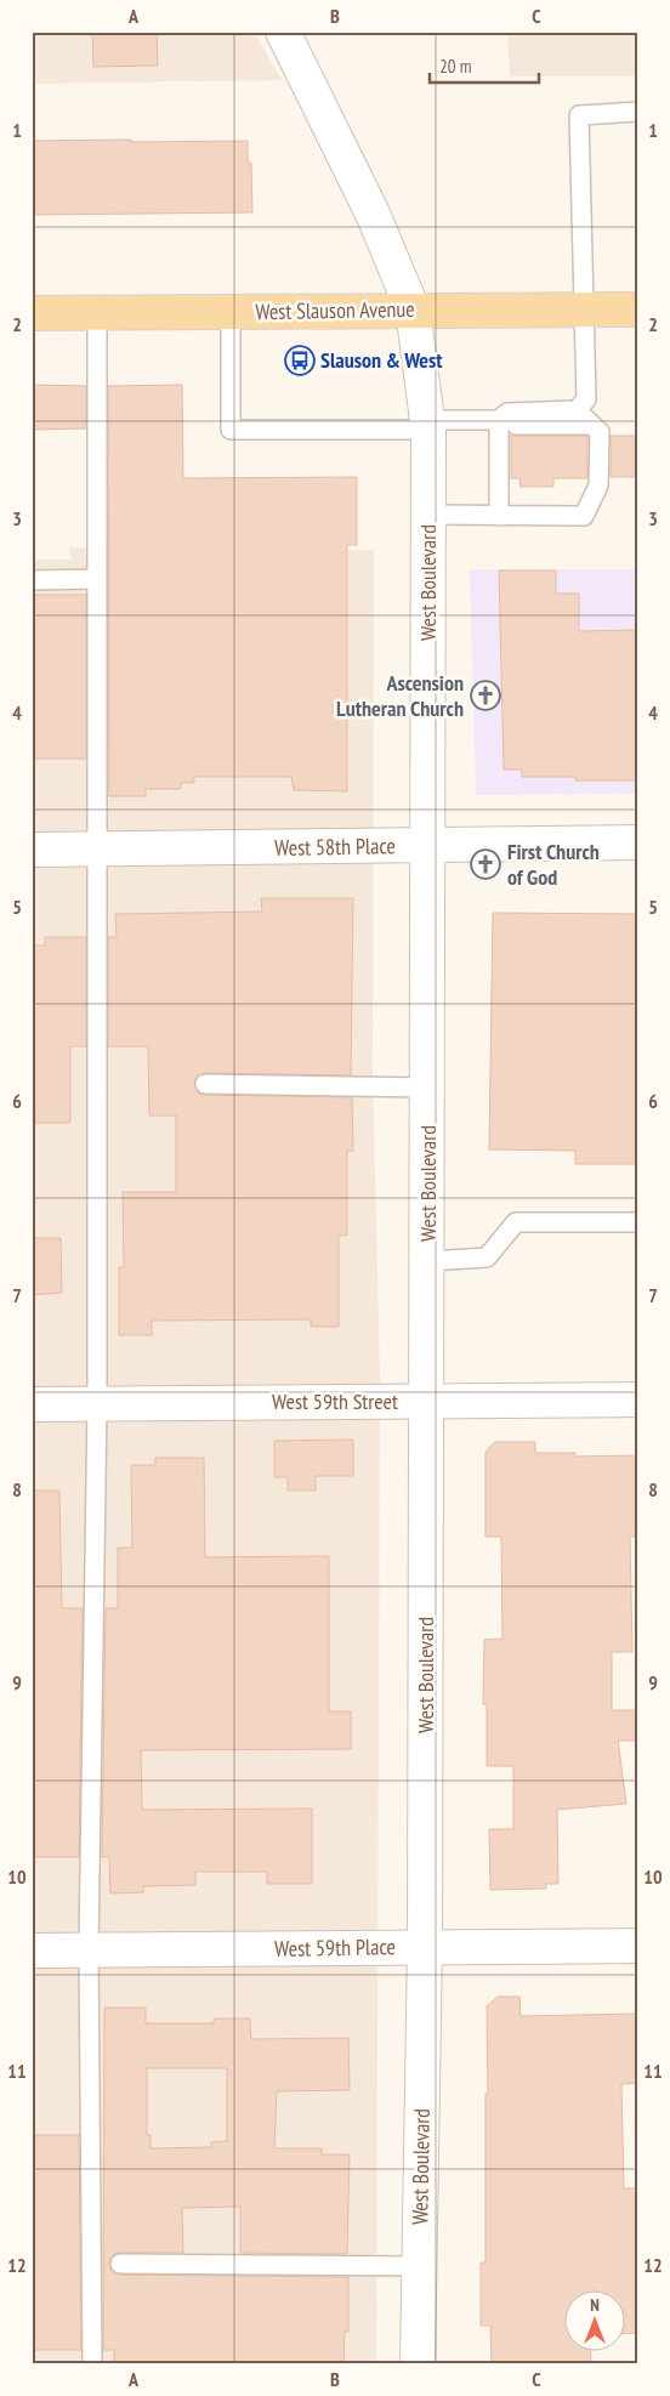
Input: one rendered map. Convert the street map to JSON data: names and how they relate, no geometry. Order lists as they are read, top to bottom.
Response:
{
  "streets": {
    "main road": ["West Slauson Avenue"],
    "street": [
      "West Boulevard",
      "West 58th Place",
      "West 59th Street",
      "West 59th Place"
    ]
  },
  "crossings": [
    ["West Slauson Avenue", "West Boulevard"],
    ["West Boulevard", "West 58th Place"],
    ["West Boulevard", "West 59th Street"],
    ["West Boulevard", "West 59th Place"]
  ],
  "places": {
    "bus stop": ["Slauson & West"],
    "church": ["Ascension Lutheran Church", "First Church of God"]
  },
  "scale_bar": "20 m",
  "north": "top",
  "grid": {
    "columns": ["A", "B", "C"],
    "rows": [
      "1",
      "2",
      "3",
      "4",
      "5",
      "6",
      "7",
      "8",
      "9",
      "10",
      "11",
      "12"
    ]
  }
}
